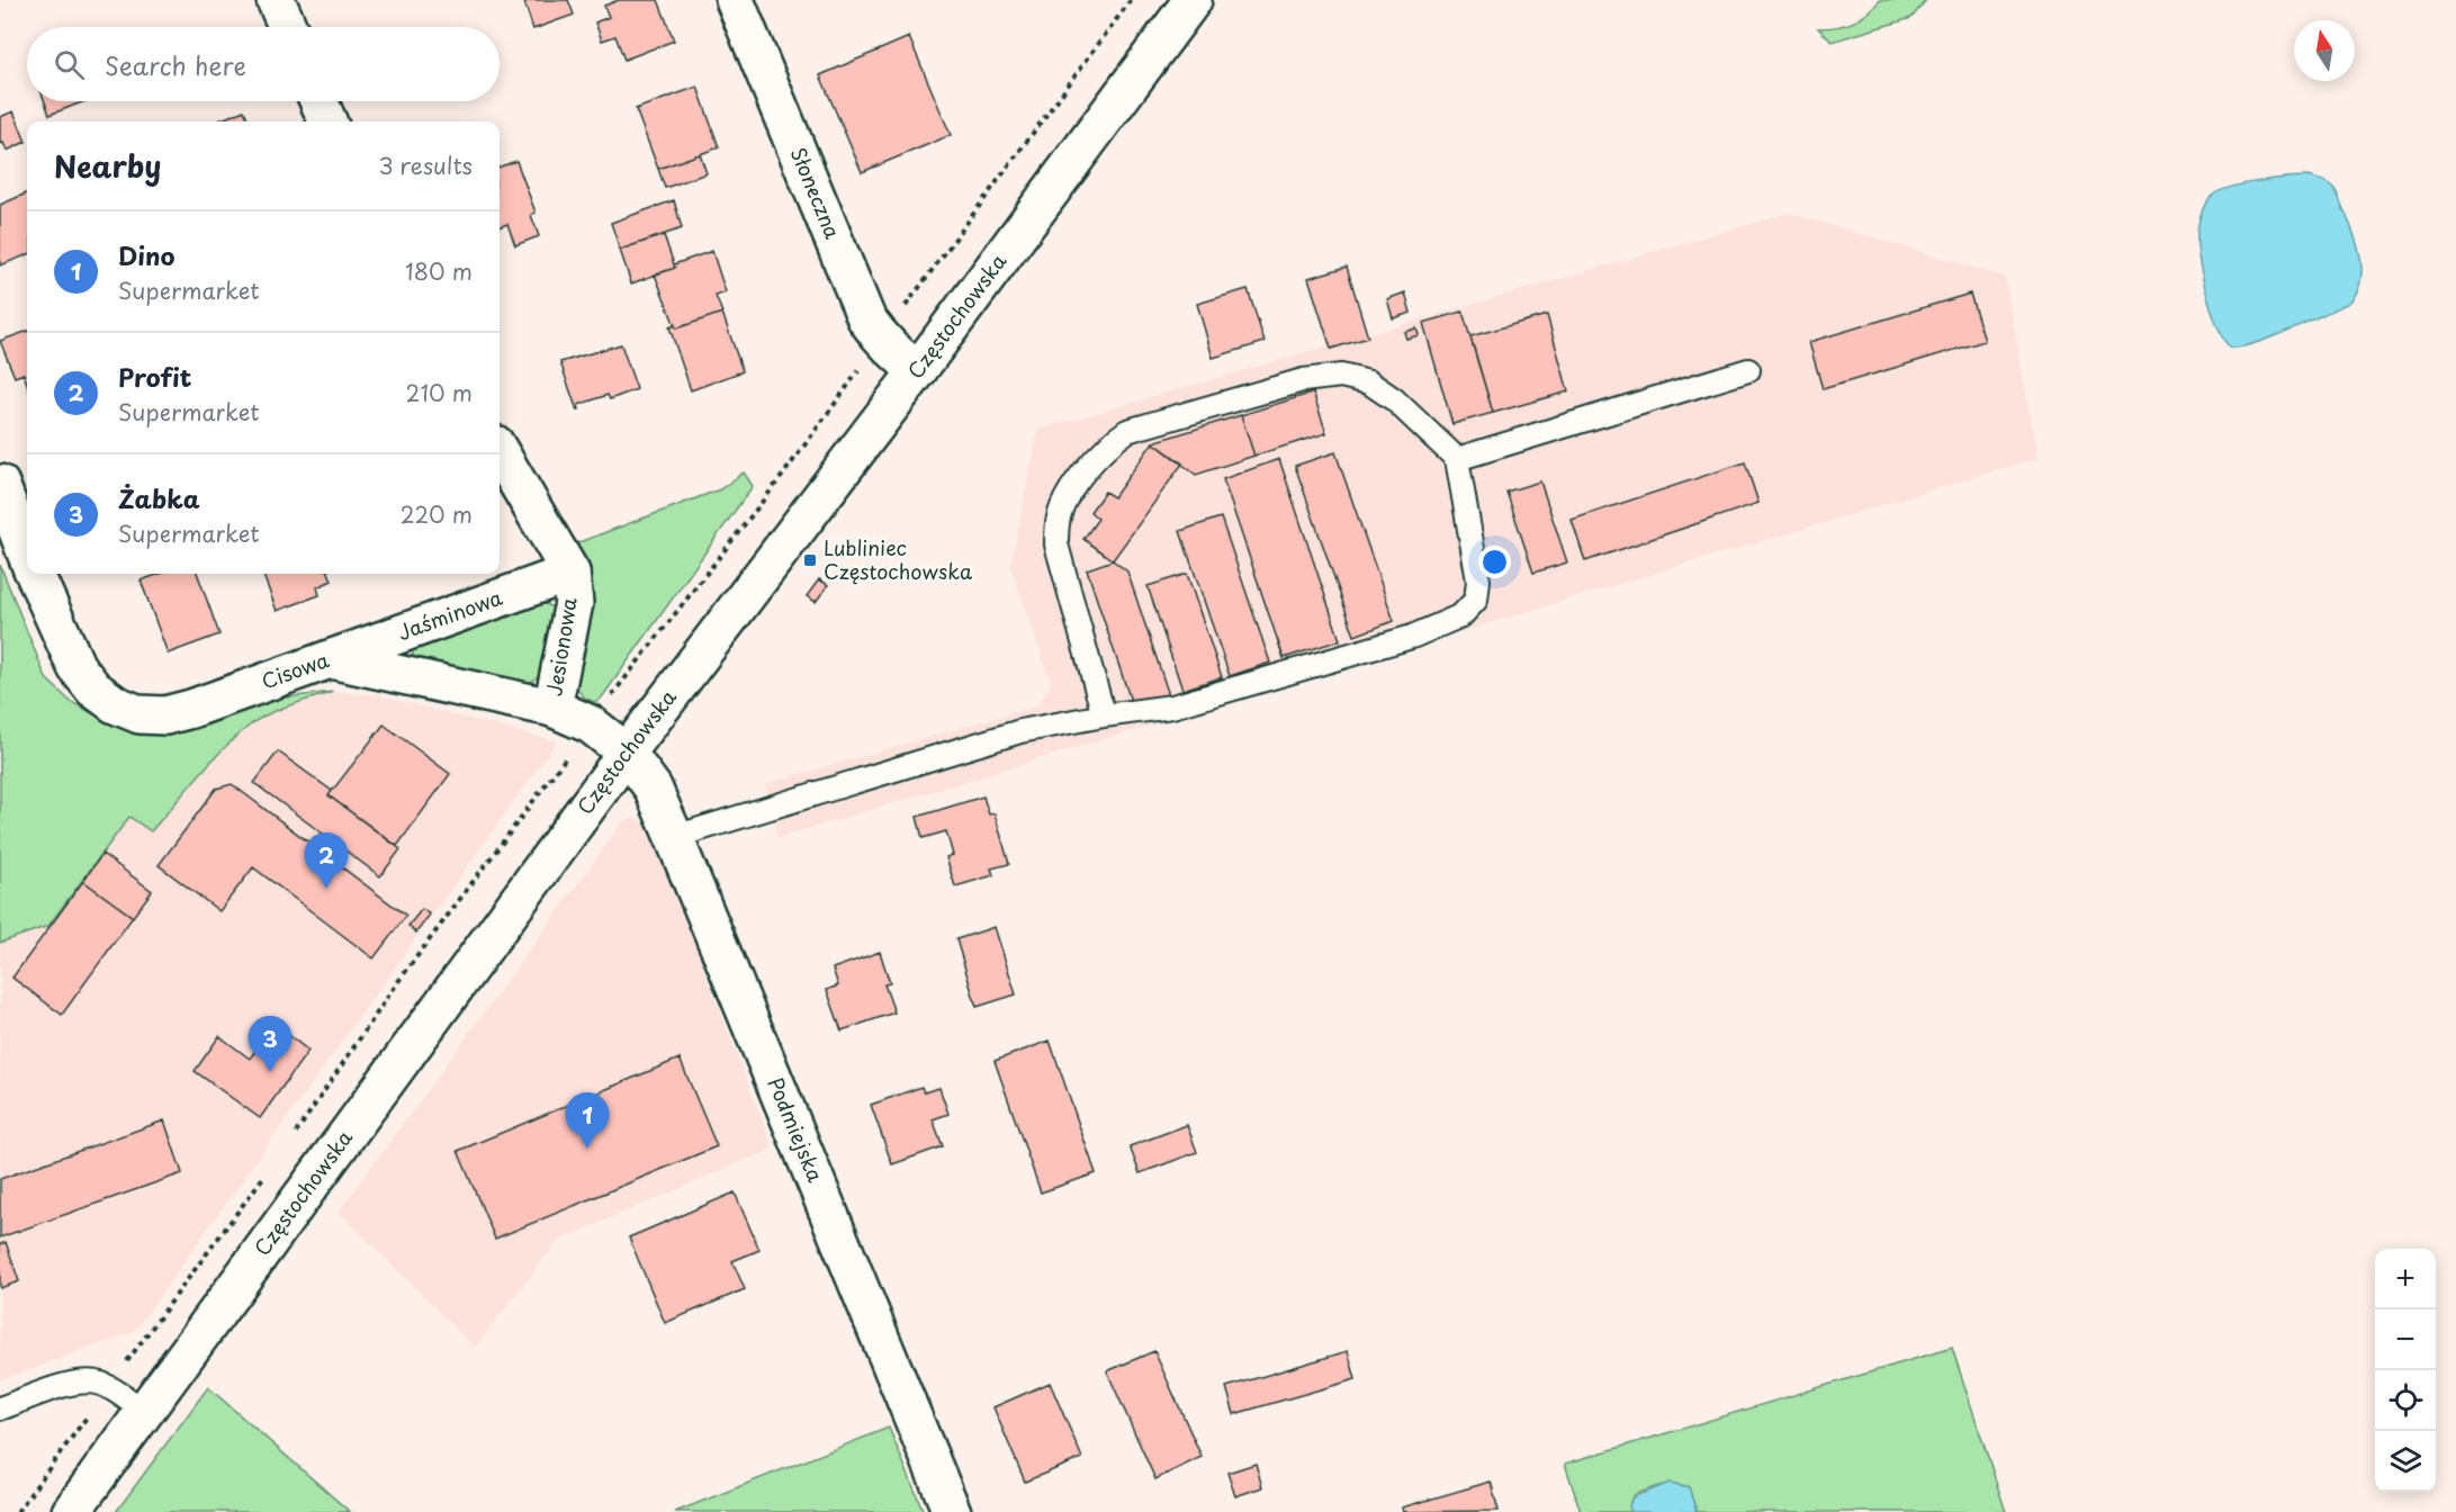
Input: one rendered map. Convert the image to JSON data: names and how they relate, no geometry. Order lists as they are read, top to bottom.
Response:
{
  "streets": {
    "street": [
      "Słoneczna",
      "Częstochowska",
      "Jaśminowa",
      "Jesionowa",
      "Cisowa",
      "Podmiejska"
    ]
  },
  "crossings": [
    ["Słoneczna", "Częstochowska"],
    ["Częstochowska", "Cisowa"],
    ["Częstochowska", "Podmiejska"],
    ["Jaśminowa", "Jesionowa"],
    ["Jaśminowa", "Cisowa"],
    ["Jesionowa", "Cisowa"],
    ["Cisowa", "Podmiejska"]
  ],
  "places": {
    "transit": ["Lubliniec Częstochowska"]
  },
  "north": "top",
  "page": {
    "search": "Search here",
    "heading": ["Nearby", "3 results"],
    "list": [
      {
        "mark": "1",
        "name": "Dino",
        "note": "Supermarket",
        "value": "180 m"
      },
      {
        "mark": "2",
        "name": "Profit",
        "note": "Supermarket",
        "value": "210 m"
      },
      {
        "mark": "3",
        "name": "Żabka",
        "note": "Supermarket",
        "value": "220 m"
      }
    ],
    "pins": ["2", "3", "1"],
    "map_buttons": ["+", "−"]
  }
}
